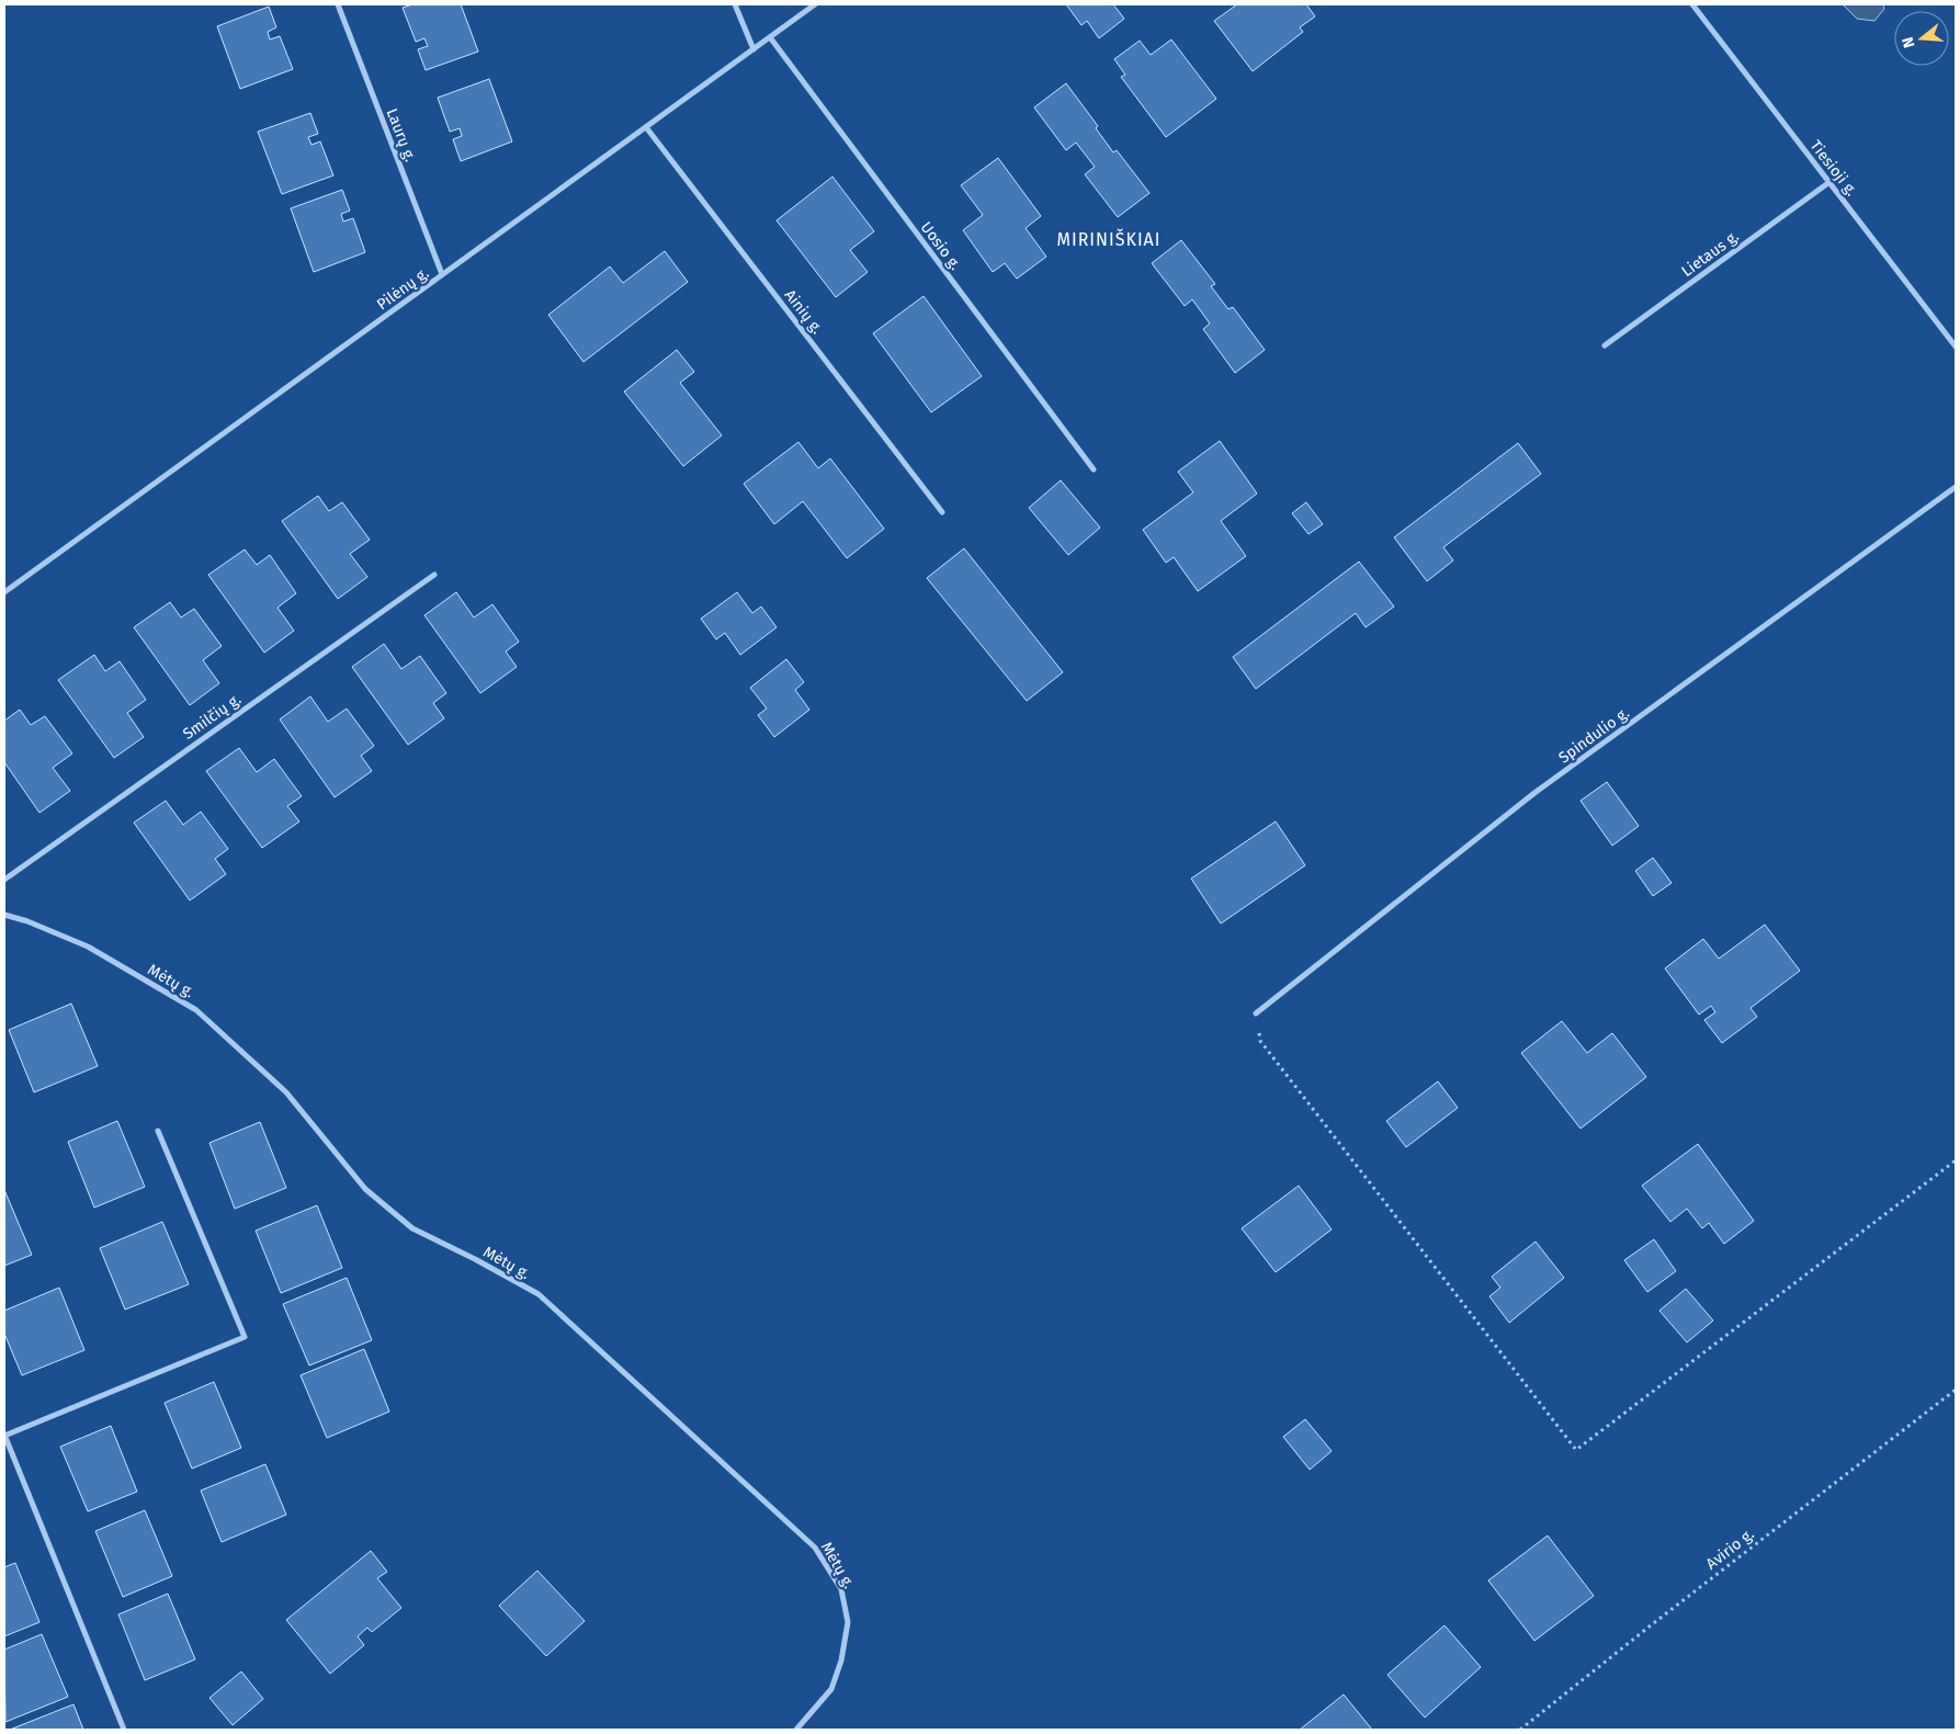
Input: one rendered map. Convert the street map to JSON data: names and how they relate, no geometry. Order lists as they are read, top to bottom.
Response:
{
  "streets": {
    "street": [
      "Laurų g.",
      "Tiesioji g.",
      "Uosio g.",
      "Lietaus g.",
      "Pilėnų g.",
      "Ainių g.",
      "Smilčių g.",
      "Spindulio g.",
      "Mėtų g."
    ],
    "path": ["Avirio g."]
  },
  "crossings": [
    ["Laurų g.", "Pilėnų g."],
    ["Tiesioji g.", "Lietaus g."],
    ["Uosio g.", "Pilėnų g."],
    ["Pilėnų g.", "Ainių g."]
  ],
  "districts": ["MIRINIŠKIAI"],
  "north": "left"
}
